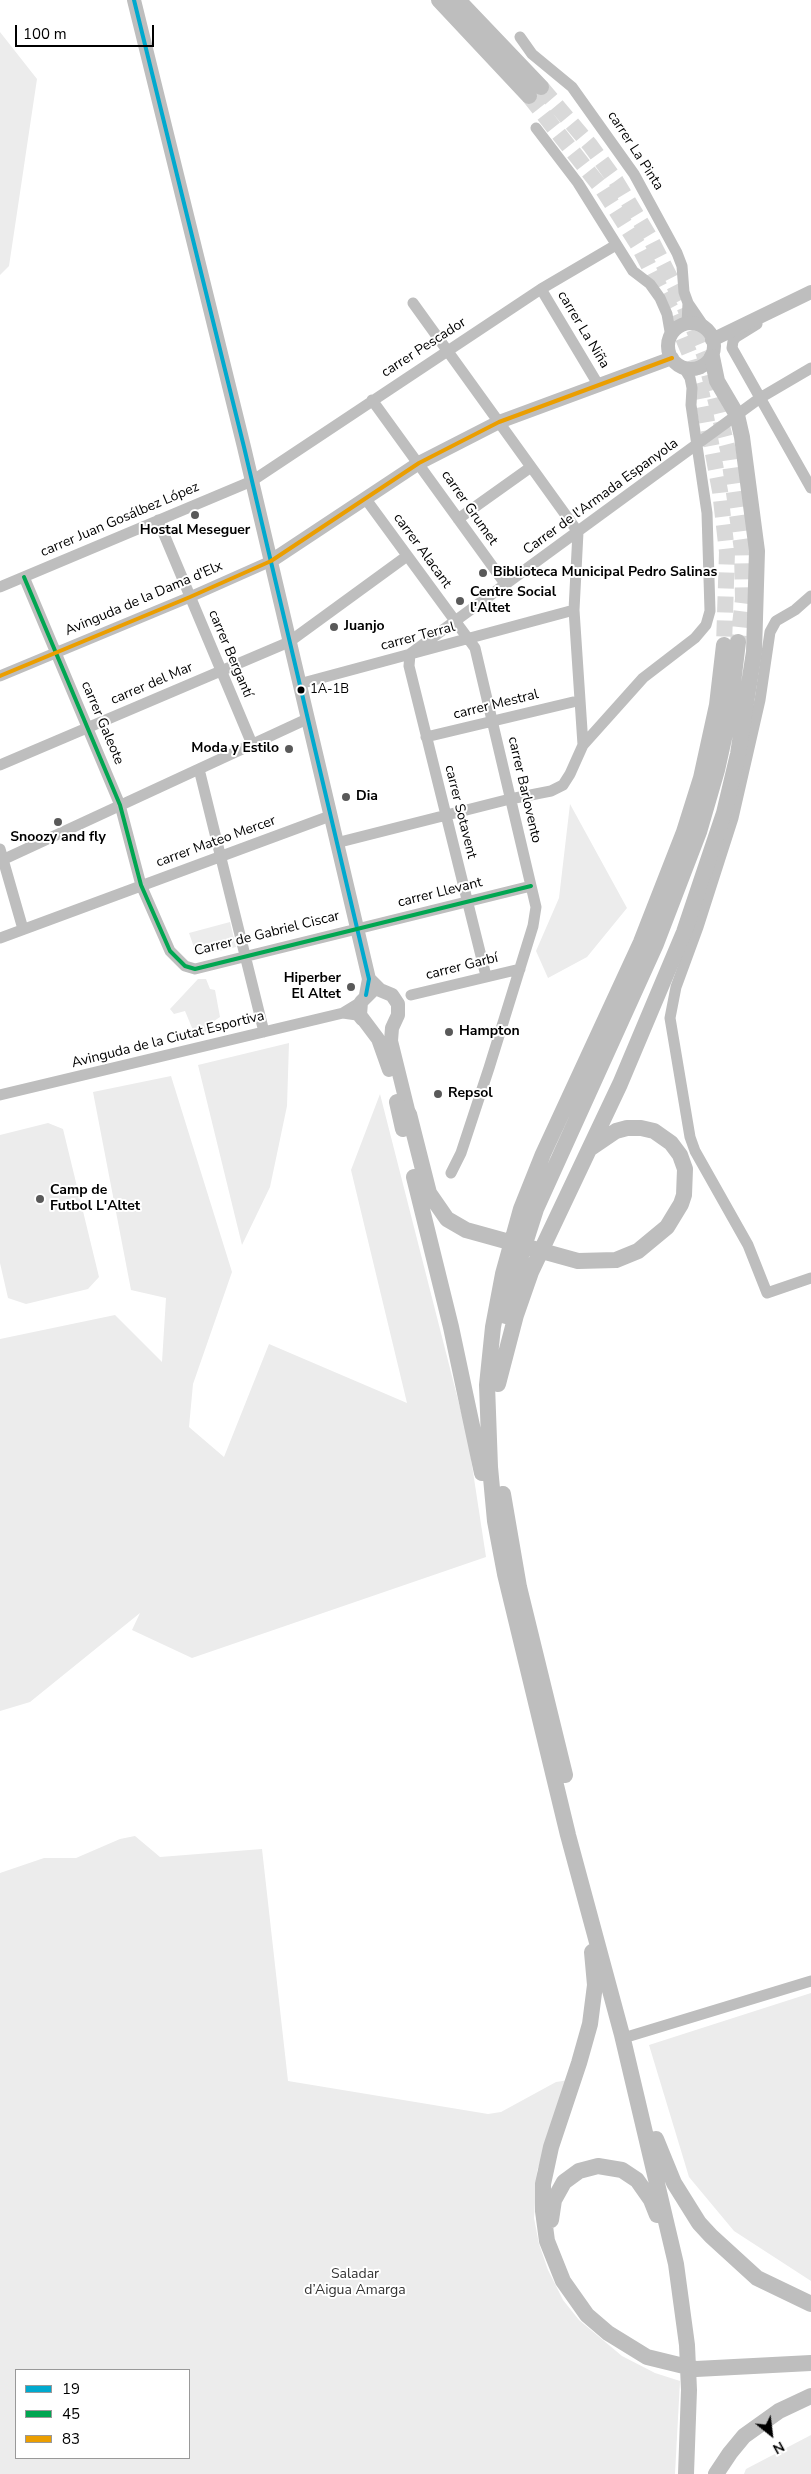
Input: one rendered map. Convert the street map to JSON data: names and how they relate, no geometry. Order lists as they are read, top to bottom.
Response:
{
  "streets": {
    "street": [
      "carrer La Pinta",
      "carrer La Niña",
      "carrer Pescador",
      "Carrer de l'Armada Espanyola",
      "carrer Grumet",
      "carrer Juan Gosálbez López",
      "carrer Alacant",
      "Avinguda de la Dama d'Elx",
      "carrer Terral",
      "carrer Bergantí",
      "carrer del Mar",
      "carrer Mestral",
      "carrer Galeote",
      "carrer Barlovento",
      "carrer Sotavent",
      "carrer Mateo Mercer",
      "carrer Llevant",
      "Carrer de Gabriel Ciscar",
      "carrer Garbí",
      "Avinguda de la Ciutat Esportiva"
    ]
  },
  "crossings": [
    ["carrer La Niña", "carrer Pescador"],
    ["carrer Pescador", "carrer Grumet"],
    ["carrer Pescador", "carrer Juan Gosálbez López"],
    ["Carrer de l'Armada Espanyola", "carrer Grumet"],
    ["Carrer de l'Armada Espanyola", "carrer Alacant"],
    ["Carrer de l'Armada Espanyola", "carrer Terral"],
    ["Carrer de l'Armada Espanyola", "carrer Barlovento"],
    ["Carrer de l'Armada Espanyola", "carrer Sotavent"],
    ["carrer Juan Gosálbez López", "carrer Bergantí"],
    ["carrer Juan Gosálbez López", "carrer Galeote"],
    ["carrer Alacant", "carrer del Mar"],
    ["carrer Alacant", "carrer Barlovento"],
    ["Avinguda de la Dama d'Elx", "carrer Bergantí"],
    ["Avinguda de la Dama d'Elx", "carrer Galeote"],
    ["carrer Terral", "carrer Barlovento"],
    ["carrer Terral", "carrer Sotavent"],
    ["carrer Bergantí", "carrer del Mar"],
    ["carrer del Mar", "carrer Galeote"],
    ["carrer Mestral", "carrer Barlovento"],
    ["carrer Mestral", "carrer Sotavent"],
    ["carrer Galeote", "carrer Mateo Mercer"],
    ["carrer Galeote", "Carrer de Gabriel Ciscar"],
    ["carrer Barlovento", "carrer Llevant"],
    ["carrer Barlovento", "carrer Garbí"],
    ["carrer Sotavent", "carrer Llevant"],
    ["carrer Sotavent", "carrer Garbí"],
    ["carrer Llevant", "Carrer de Gabriel Ciscar"],
    ["carrer Garbí", "Avinguda de la Ciutat Esportiva"]
  ],
  "parks": ["Saladar d’Aigua Amarga"],
  "places": [
    "Hostal Meseguer",
    "Biblioteca Municipal Pedro Salinas",
    "Centre Social l'Altet",
    "Juanjo",
    "1A-1B",
    "Moda y Estilo",
    "Dia",
    "Snoozy and fly",
    "Hiperber El Altet",
    "Hampton",
    "Repsol",
    "Camp de Futbol L'Altet"
  ],
  "lines": ["transit line 19", "transit line 83", "transit line 45"],
  "legend": ["19", "45", "83"],
  "scale_bar": "100 m",
  "north": "bottom right"
}
